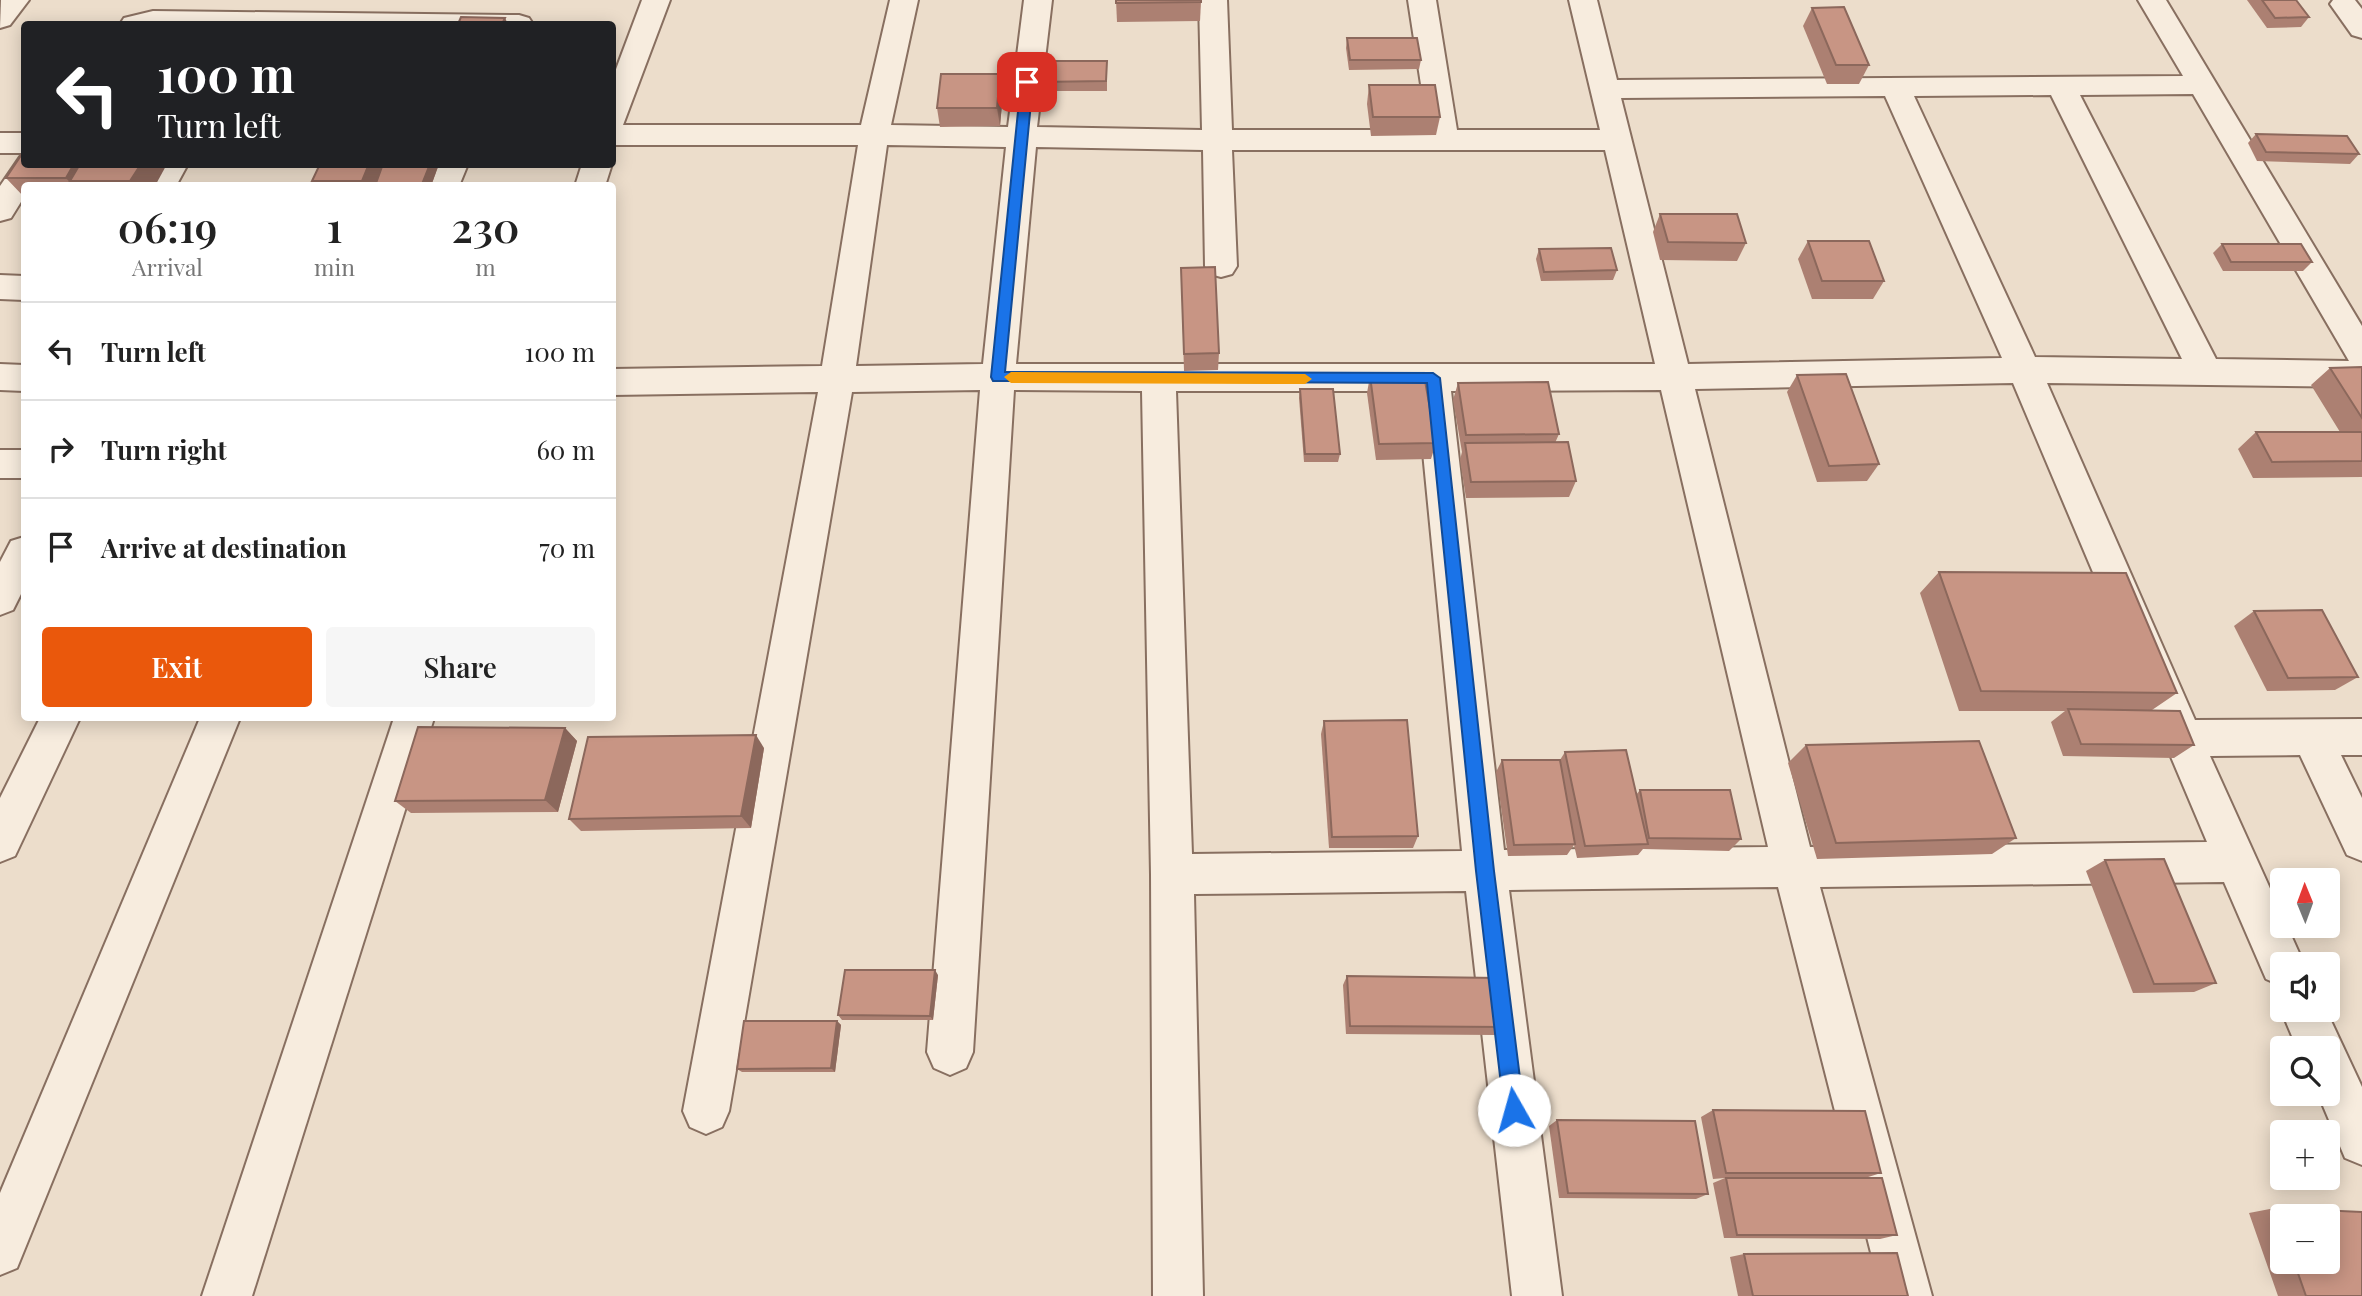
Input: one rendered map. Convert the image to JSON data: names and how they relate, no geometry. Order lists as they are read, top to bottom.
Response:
{
  "north": "top",
  "page": {
    "turn": ["100 m", "Turn left"],
    "eta": [
      "06:19",
      "Arrival",
      "1",
      "min",
      "230",
      "m"
    ],
    "list": [
      {
        "name": "Turn left",
        "value": "100 m"
      },
      {
        "name": "Turn right",
        "value": "60 m"
      },
      {
        "name": "Arrive at destination",
        "value": "70 m"
      }
    ],
    "buttons": ["Exit", "Share"],
    "map_buttons": ["+", "−"]
  }
}
